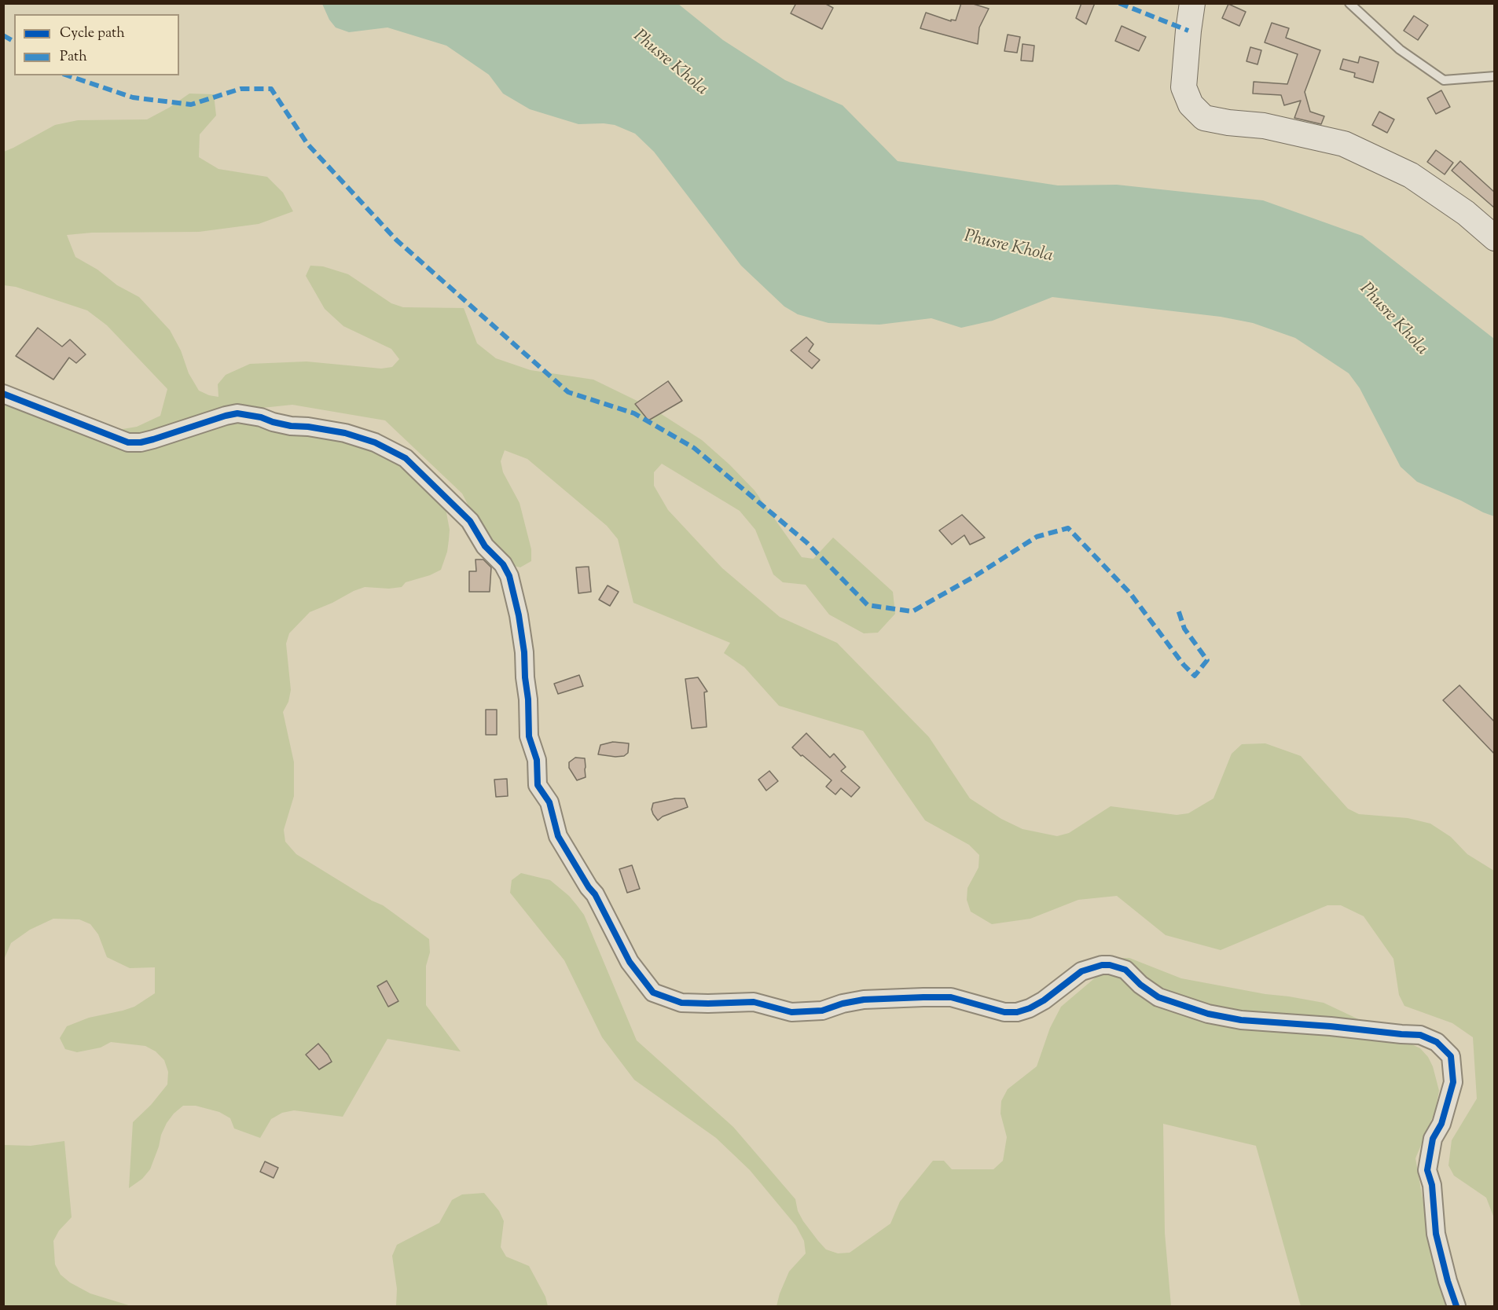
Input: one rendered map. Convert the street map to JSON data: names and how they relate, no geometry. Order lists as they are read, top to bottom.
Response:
{
  "water": ["Phusre Khola"],
  "legend": ["Cycle path", "Path"]
}
